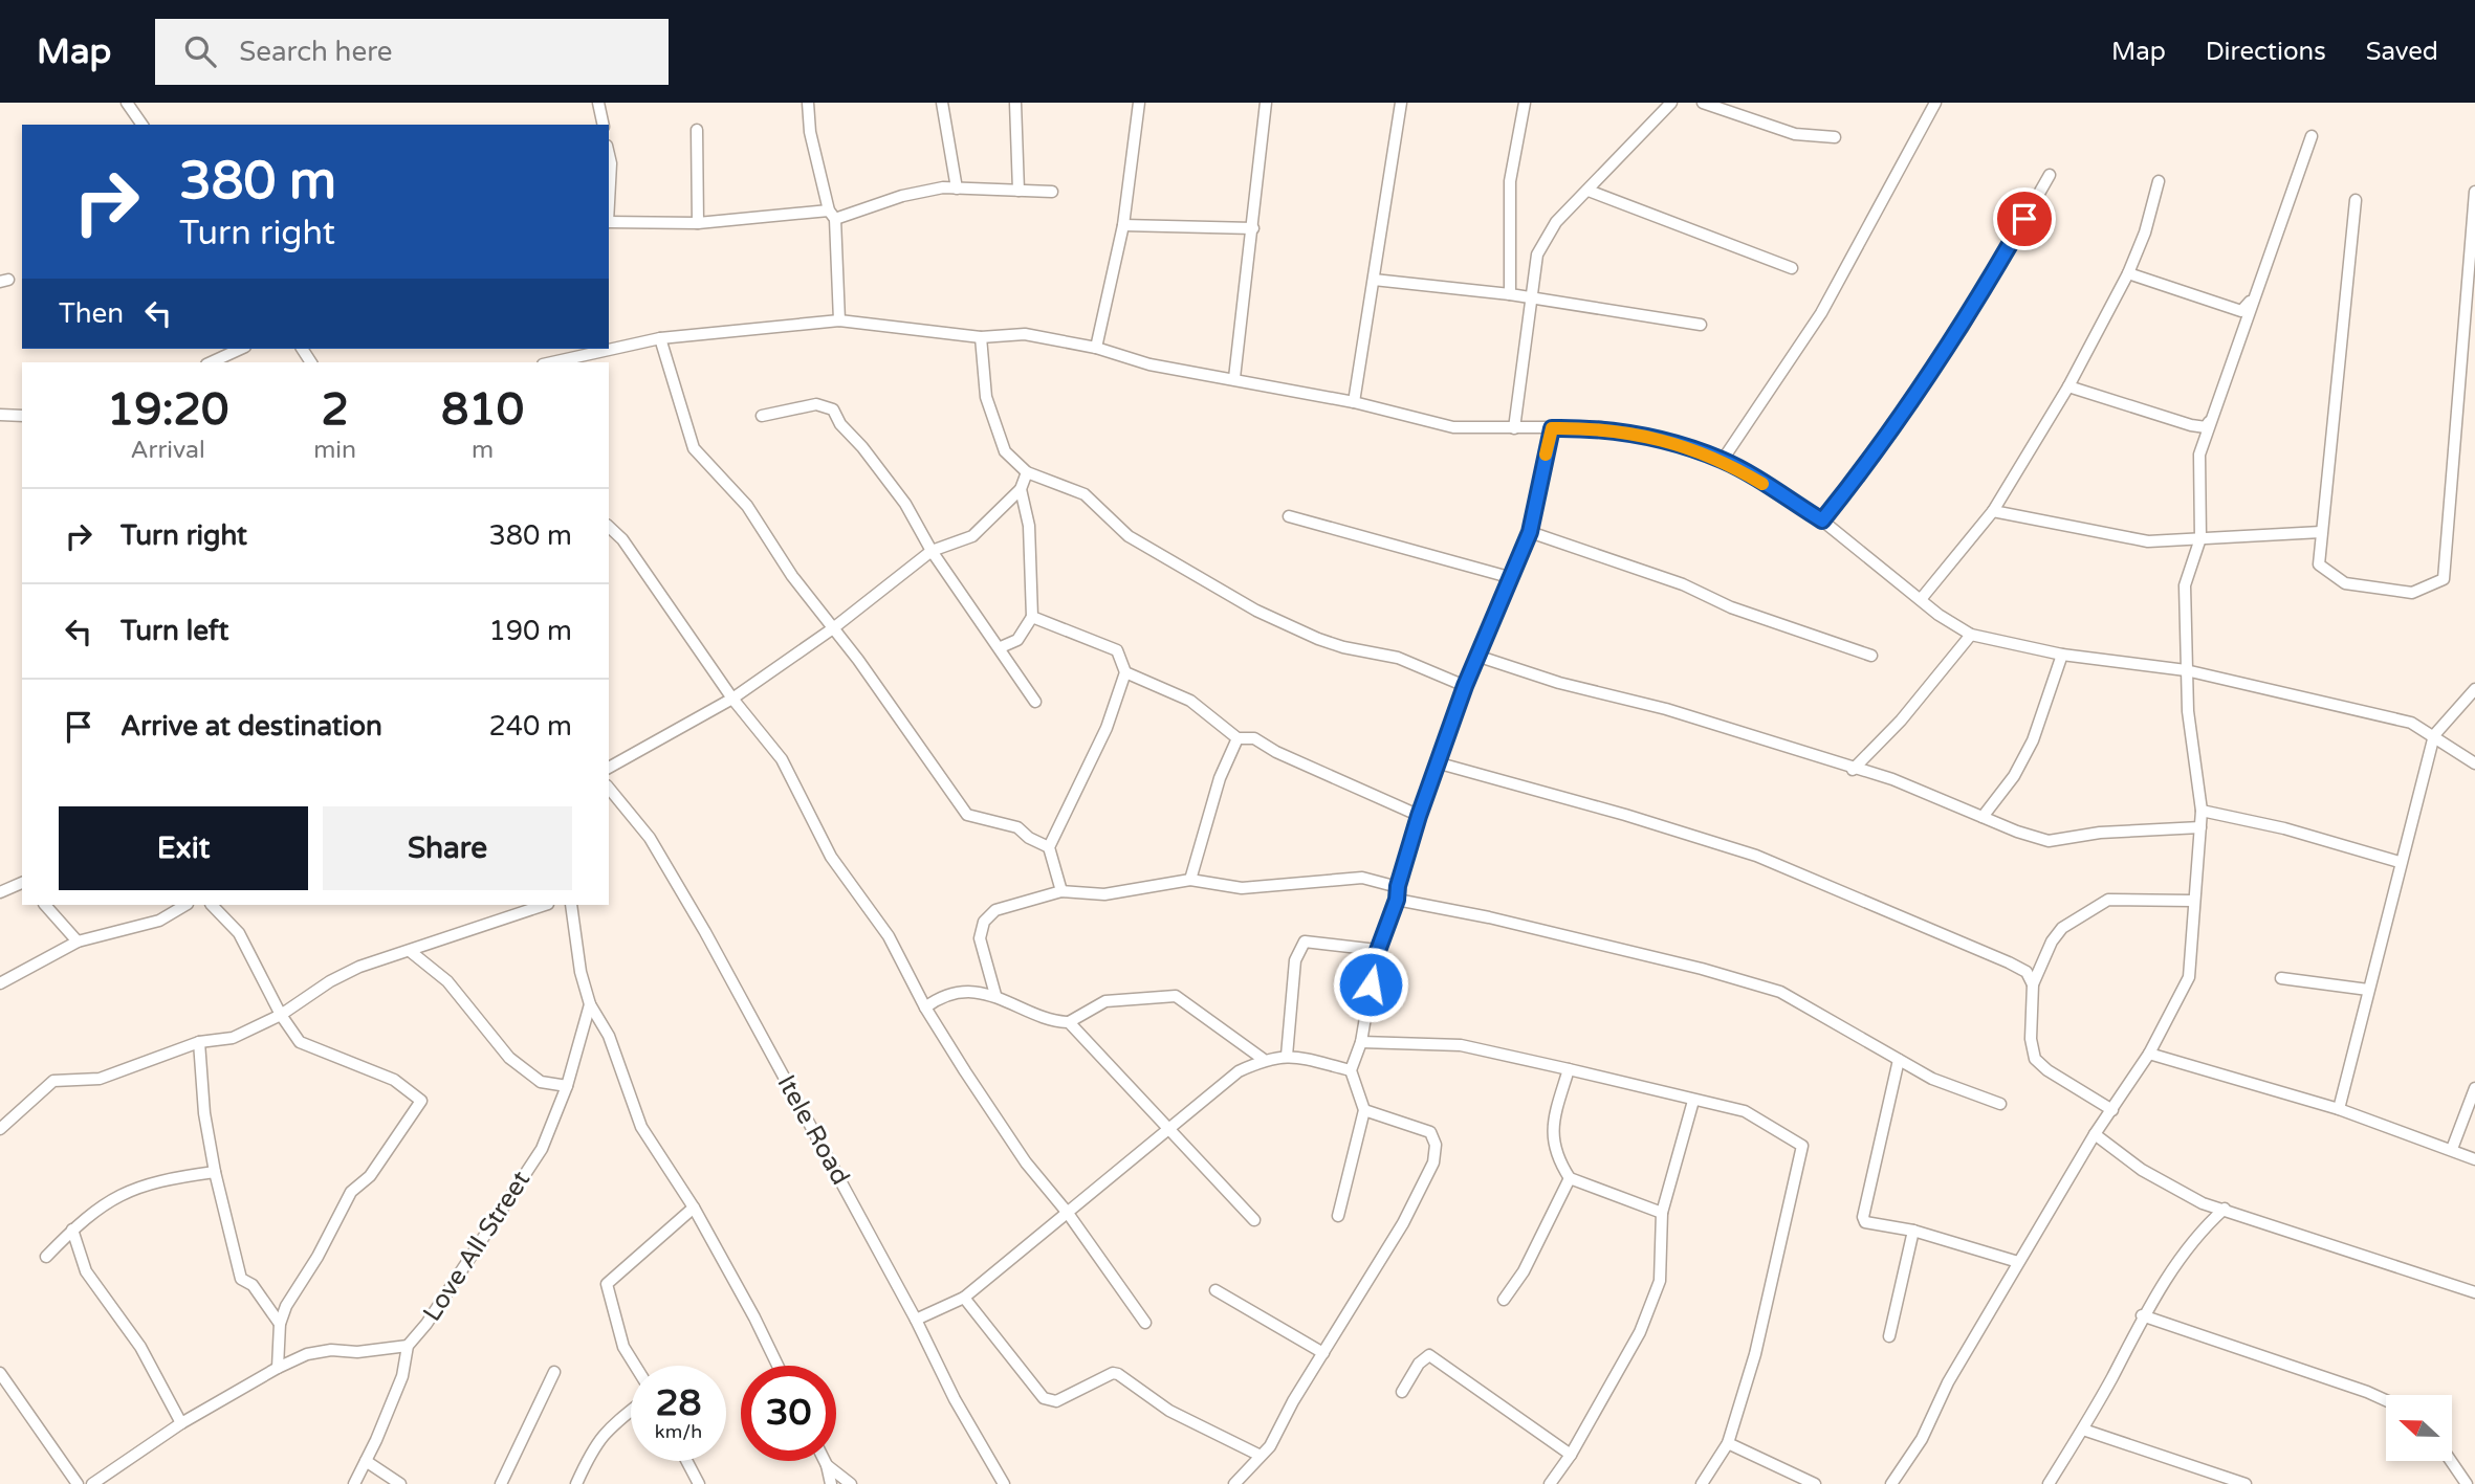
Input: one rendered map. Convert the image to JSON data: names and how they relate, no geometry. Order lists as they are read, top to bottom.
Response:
{
  "streets": {
    "street": ["Itele Road", "Love All Street"]
  },
  "north": "left",
  "page": {
    "header": "Map",
    "search": "Search here",
    "nav": ["Map", "Directions", "Saved"],
    "turn": ["380 m", "Turn right"],
    "then": "Then",
    "eta": [
      "19:20",
      "Arrival",
      "2",
      "min",
      "810",
      "m"
    ],
    "list": [
      {
        "name": "Turn right",
        "value": "380 m"
      },
      {
        "name": "Turn left",
        "value": "190 m"
      },
      {
        "name": "Arrive at destination",
        "value": "240 m"
      }
    ],
    "buttons": ["Exit", "Share"],
    "speed": "28 km/h",
    "limit": "30"
  }
}
